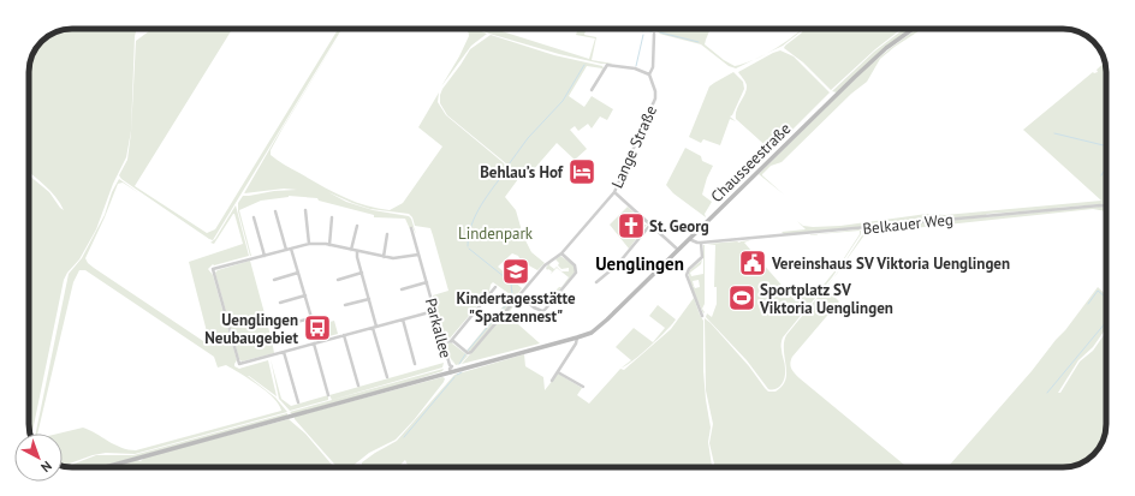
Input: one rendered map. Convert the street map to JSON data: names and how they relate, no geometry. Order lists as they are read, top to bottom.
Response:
{
  "streets": {
    "main road": ["Chausseestraße"],
    "street": ["Lange Straße", "Belkauer Weg", "Parkallee"]
  },
  "crossings": [
    ["Chausseestraße", "Belkauer Weg"],
    ["Chausseestraße", "Parkallee"]
  ],
  "districts": ["Uenglingen"],
  "parks": ["Lindenpark"],
  "places": {
    "hotel": ["Behlau’s Hof"],
    "church": ["St. Georg"],
    "public building": ["Vereinshaus SV Viktoria Uenglingen"],
    "school or university": ["Kindertagesstätte \"Spatzennest\""],
    "sports": ["Sportplatz SV Viktoria Uenglingen"],
    "bus stop": ["Uenglingen Neubaugebiet"]
  },
  "north": "bottom right"
}
